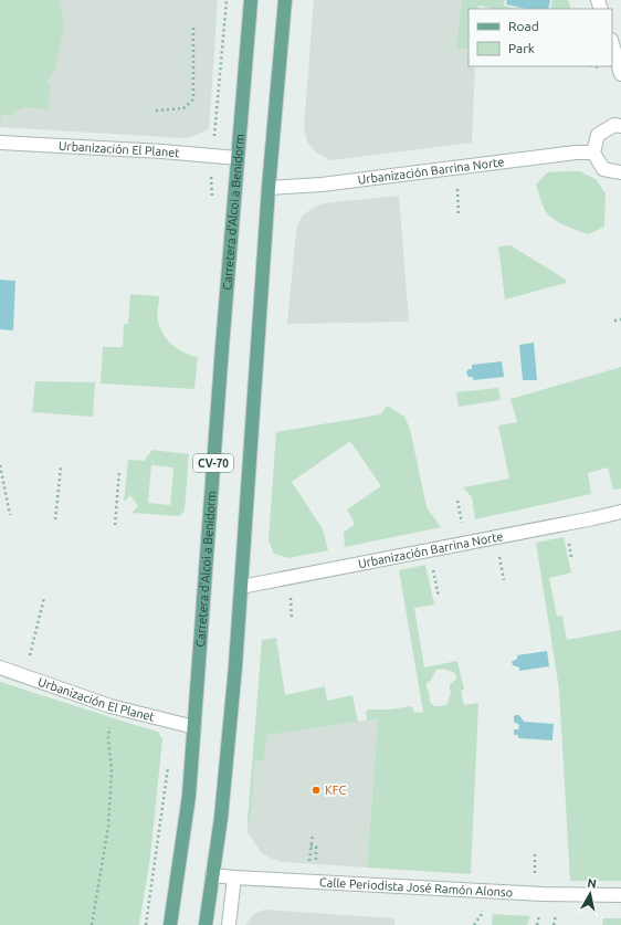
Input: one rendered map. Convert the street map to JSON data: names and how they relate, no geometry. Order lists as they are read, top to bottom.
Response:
{
  "streets": {
    "main road": ["Carretera d'Alcoi a Benidorm", "CV-70"],
    "street": ["Urbanización El Planet", "Urbanización Barrina Norte", "Calle Periodista José Ramón Alonso"]
  },
  "crossings": [
    ["Urbanización El Planet", "Carretera d'Alcoi a Benidorm"],
    ["Urbanización Barrina Norte", "CV-70"],
    ["CV-70", "Calle Periodista José Ramón Alonso"]
  ],
  "places": ["KFC"],
  "legend": ["Road", "Park"],
  "north": "top"
}
